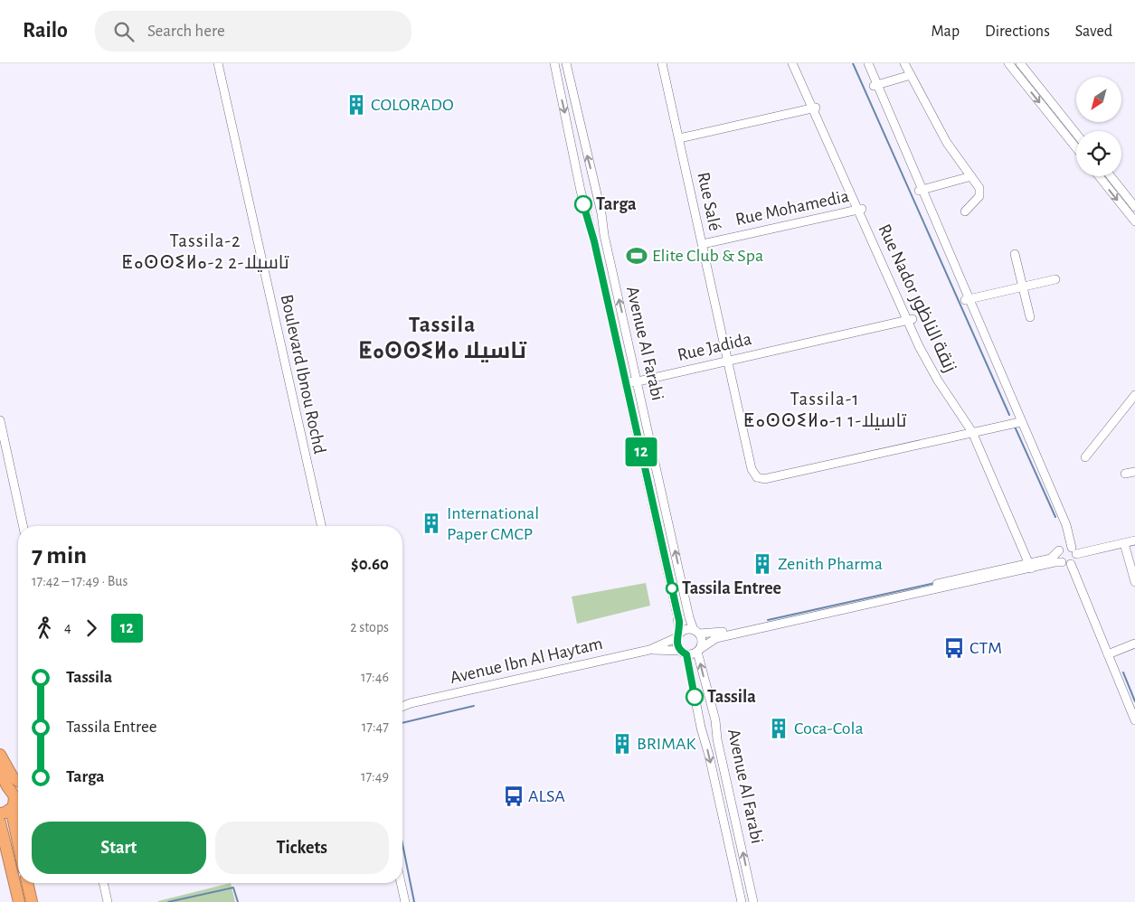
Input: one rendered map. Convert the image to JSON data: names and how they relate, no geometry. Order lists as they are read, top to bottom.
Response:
{
  "streets": {
    "street": [
      "Rue Salé",
      "Rue Mohamedia",
      "Rue Nador زنقة الناظور",
      "Avenue Al Farabi",
      "Rue Jadida",
      "Boulevard Ibnou Rochd",
      "Avenue Ibn Al Haytam"
    ]
  },
  "crossings": [
    ["Rue Salé", "Rue Mohamedia"],
    ["Rue Salé", "Rue Nador زنقة الناظور"],
    ["Rue Salé", "Rue Jadida"],
    ["Rue Mohamedia", "Rue Nador زنقة الناظور"],
    ["Rue Nador زنقة الناظور", "Rue Jadida"],
    ["Avenue Al Farabi", "Rue Jadida"],
    ["Avenue Al Farabi", "Avenue Ibn Al Haytam"]
  ],
  "districts": ["Tassila-2 ⵟⴰⵙⵙⵉⵍⴰ-2 2-تاسيلا", "Tassila ⵟⴰⵙⵙⵉⵍⴰ تاسيلا", "Tassila-1 ⵟⴰⵙⵙⵉⵍⴰ-1 1-تاسيلا"],
  "places": {
    "building": [
      "COLORADO",
      "International Paper CMCP",
      "Zenith Pharma",
      "Coca-Cola",
      "BRIMAK"
    ],
    "other": ["Targa", "Tassila Entree", "Tassila"],
    "sports": ["Elite Club & Spa"],
    "bus stop": ["CTM", "ALSA"]
  },
  "lines": ["bus line 12"],
  "north": "bottom left",
  "page": {
    "header": "Railo",
    "search": "Search here",
    "nav": ["Map", "Directions", "Saved"],
    "on_map": "12",
    "heading": ["7 min", "17:42 – 17:49 · Bus", "$0.60"],
    "legs": ["4", "12", "2 stops"],
    "list": [
      {
        "name": "Tassila",
        "value": "17:46"
      },
      {
        "name": "Tassila Entree",
        "value": "17:47"
      },
      {
        "name": "Targa",
        "value": "17:49"
      }
    ],
    "buttons": ["Start", "Tickets"]
  }
}
